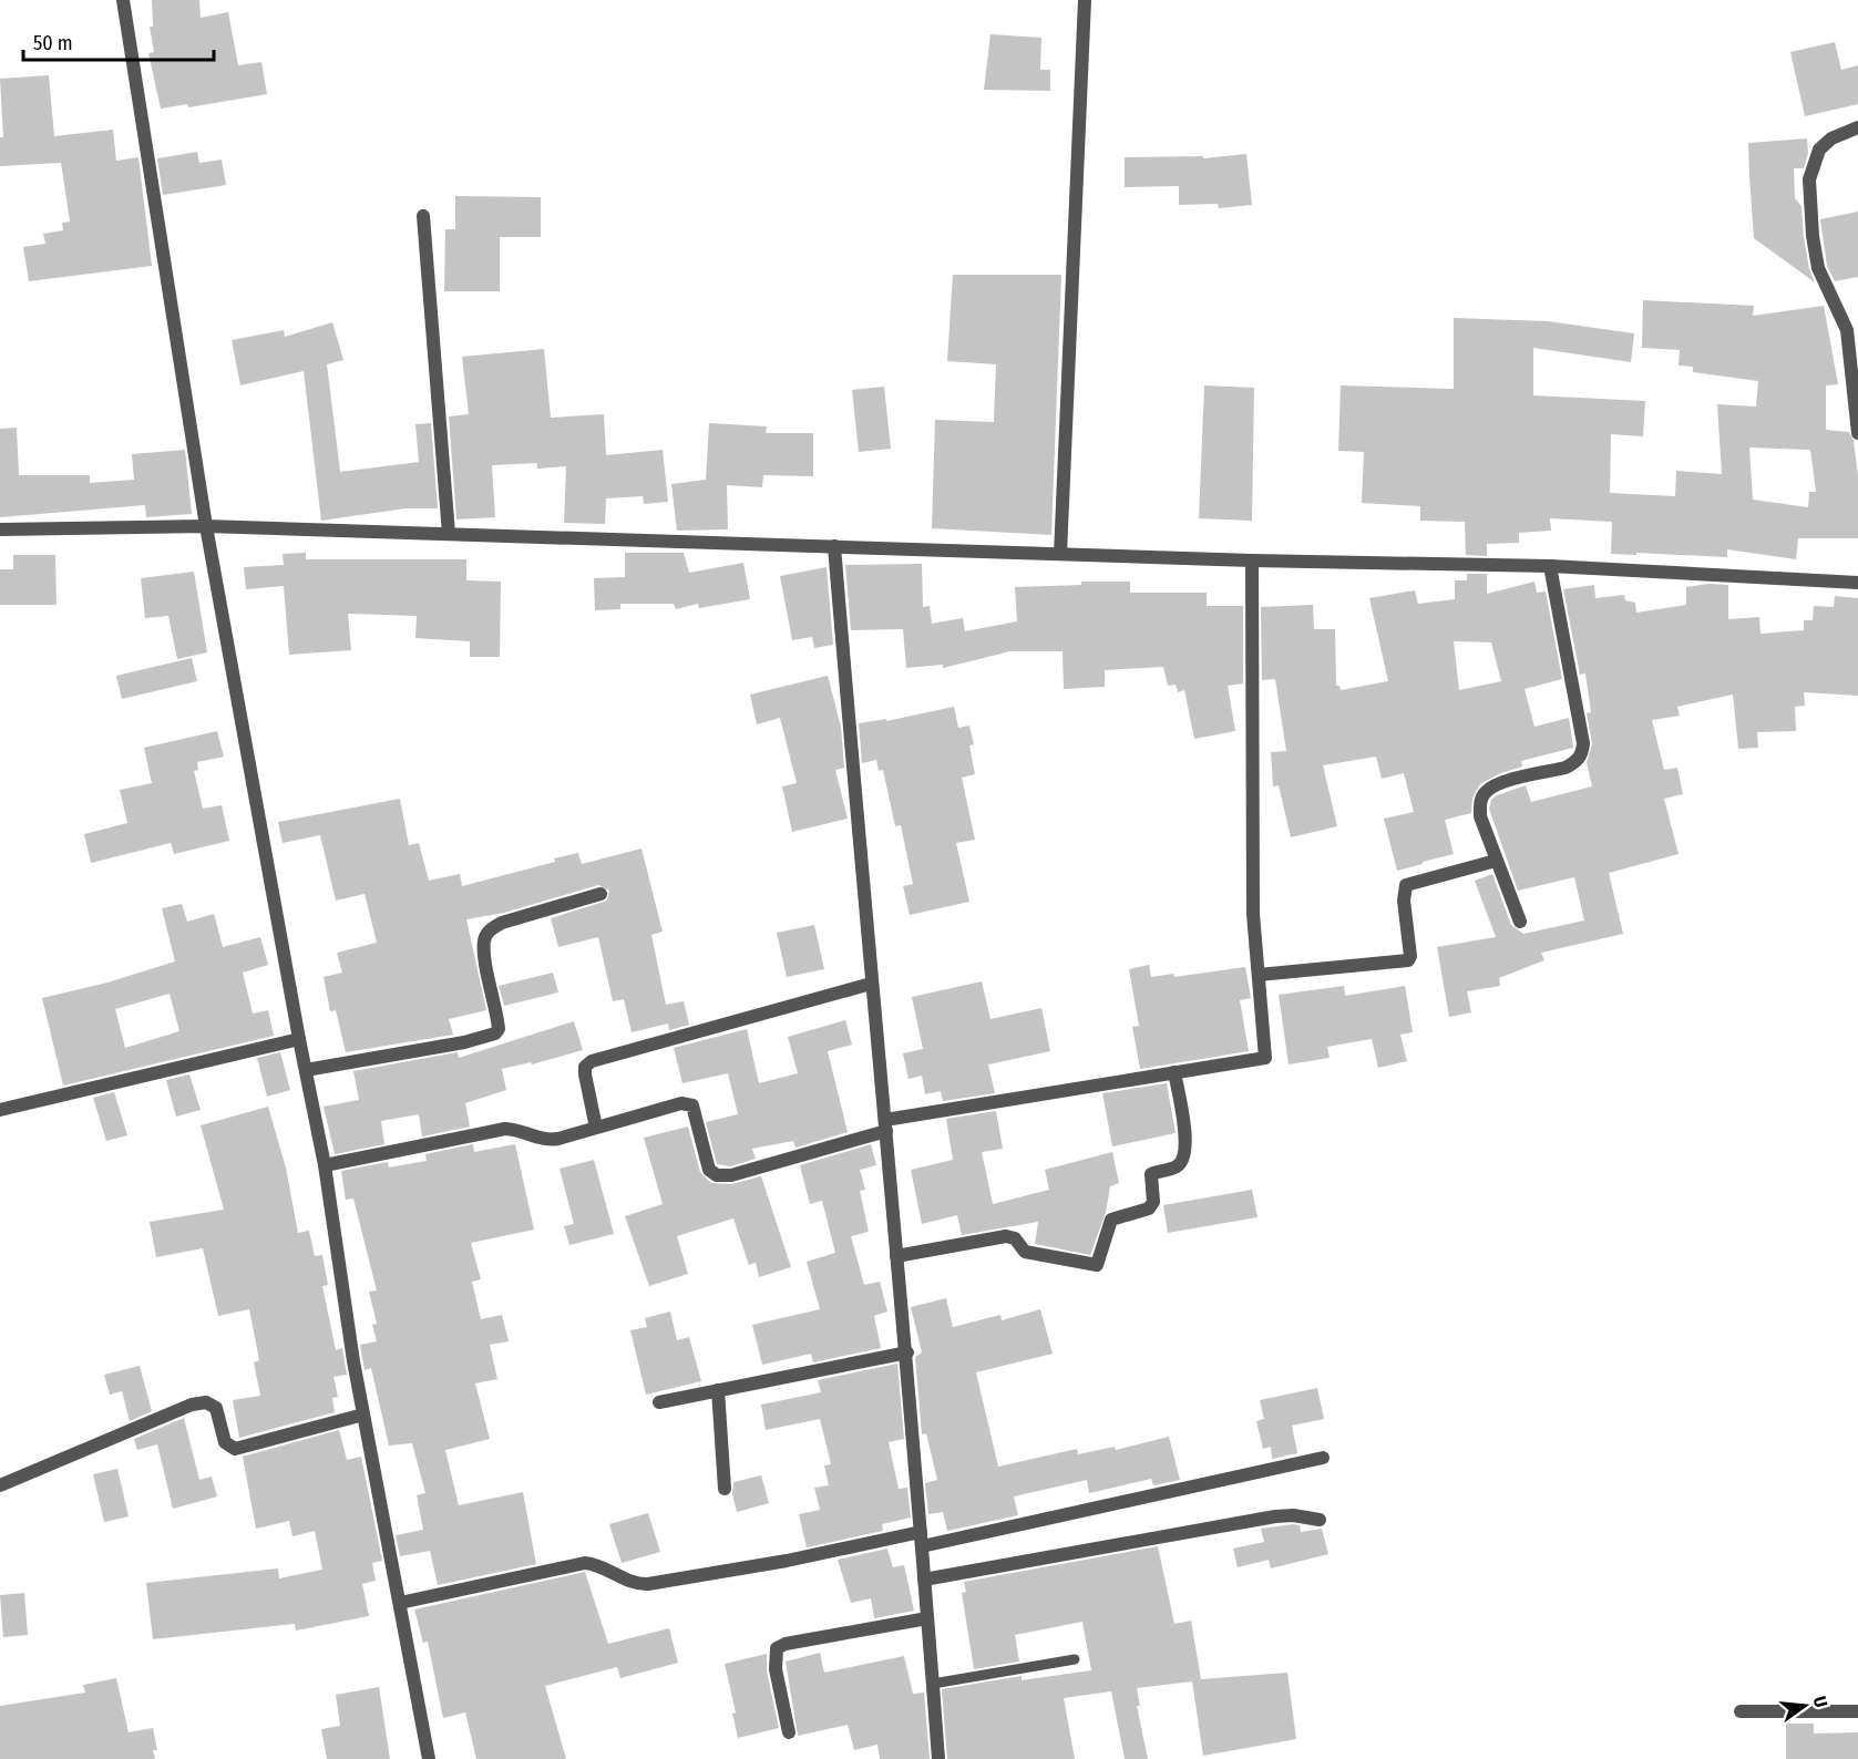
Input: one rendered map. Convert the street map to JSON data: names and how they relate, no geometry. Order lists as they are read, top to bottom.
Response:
{
  "scale_bar": "50 m",
  "north": "right"
}
